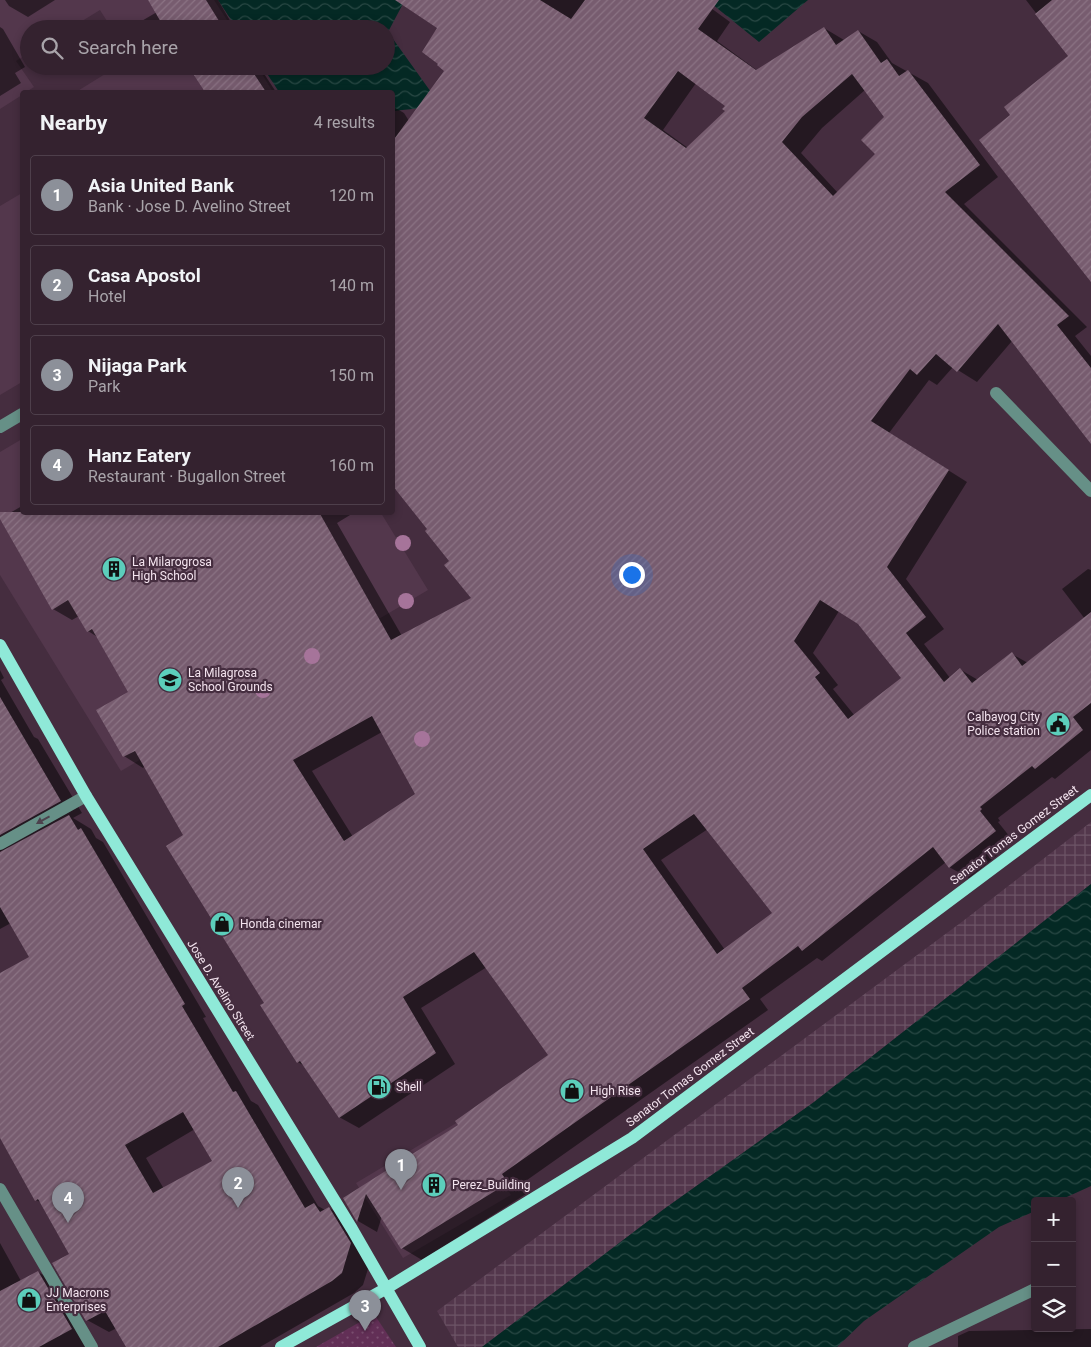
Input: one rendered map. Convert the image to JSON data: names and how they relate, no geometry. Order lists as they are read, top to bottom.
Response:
{
  "streets": {
    "main road": ["Senator Tomas Gomez Street", "Jose D. Avelino Street"]
  },
  "crossings": [
    ["Senator Tomas Gomez Street", "Jose D. Avelino Street"]
  ],
  "places": {
    "building": ["La Milarogrosa High School", "Perez_Building"],
    "school or university": ["La Milagrosa School Grounds"],
    "public building": ["Calbayog City Police station"],
    "shop": ["Honda cinemar", "High Rise", "JJ Macrons Enterprises"],
    "fuel station": ["Shell"]
  },
  "page": {
    "search": "Search here",
    "heading": ["Nearby", "4 results"],
    "list": [
      {
        "mark": "1",
        "name": "Asia United Bank",
        "note": "Bank · Jose D. Avelino Street",
        "value": "120 m"
      },
      {
        "mark": "2",
        "name": "Casa Apostol",
        "note": "Hotel",
        "value": "140 m"
      },
      {
        "mark": "3",
        "name": "Nijaga Park",
        "note": "Park",
        "value": "150 m"
      },
      {
        "mark": "4",
        "name": "Hanz Eatery",
        "note": "Restaurant · Bugallon Street",
        "value": "160 m"
      }
    ],
    "pins": [
      "1",
      "2",
      "4",
      "3"
    ],
    "map_buttons": ["+", "−"]
  }
}
